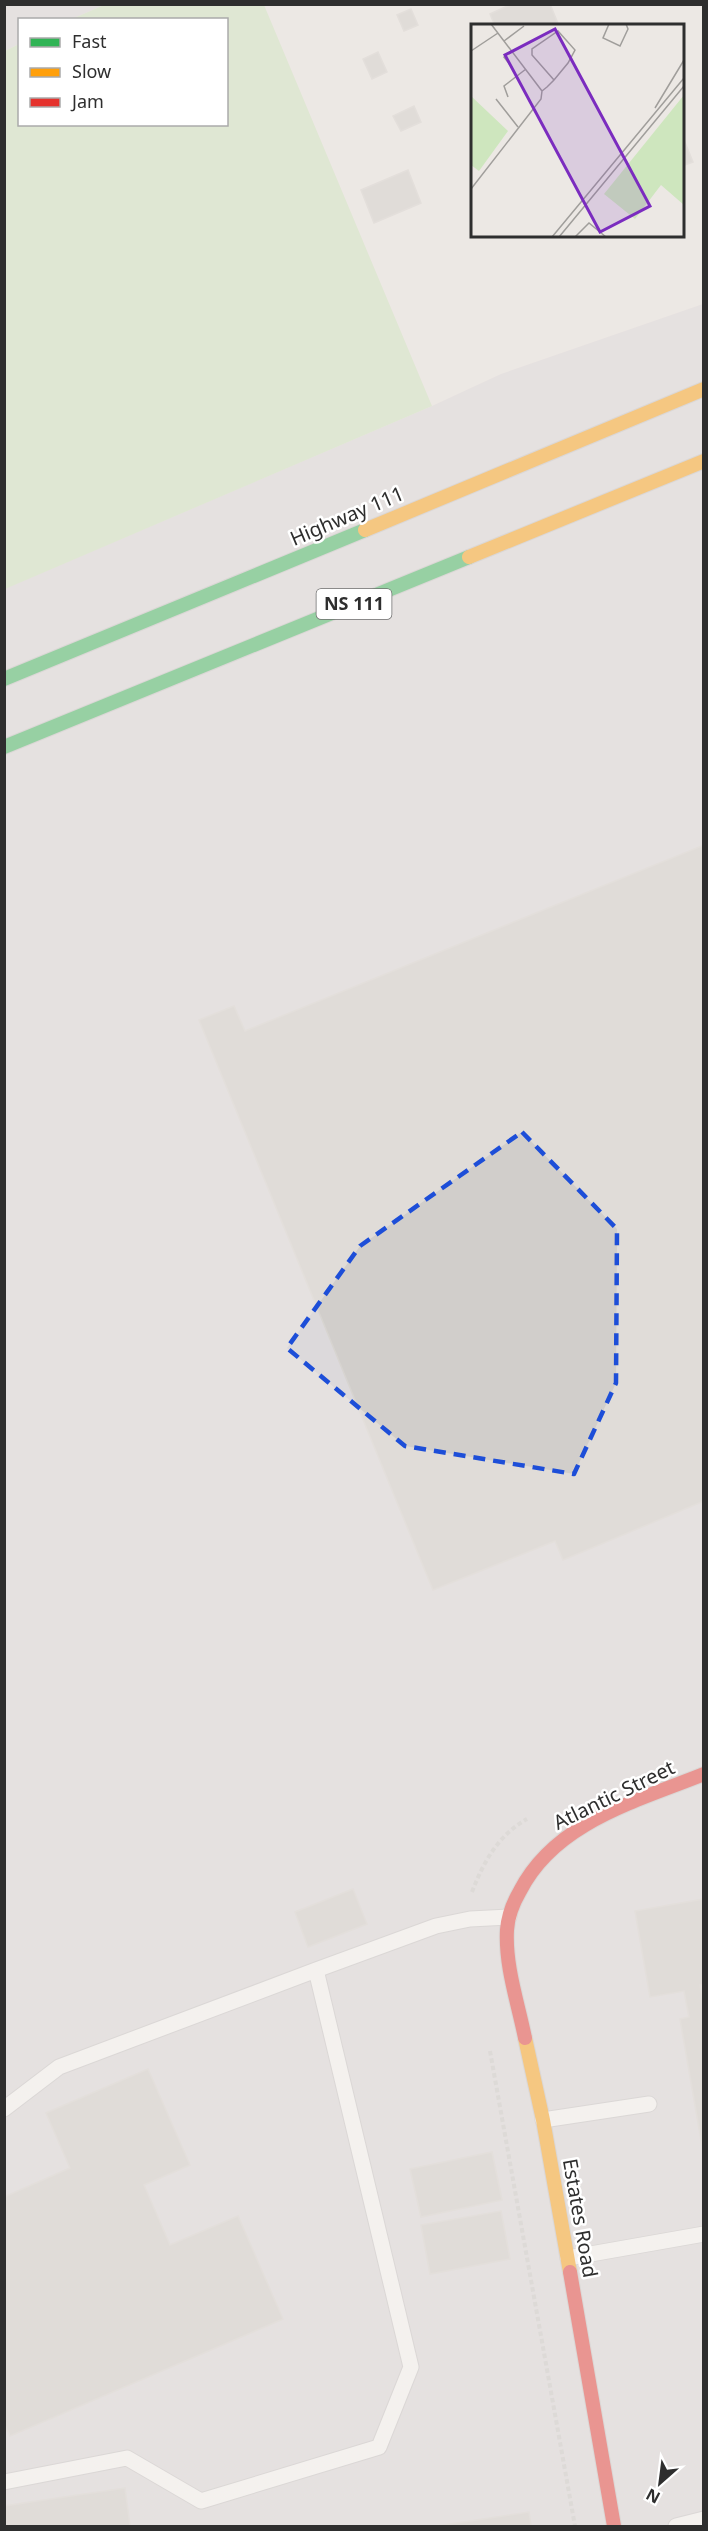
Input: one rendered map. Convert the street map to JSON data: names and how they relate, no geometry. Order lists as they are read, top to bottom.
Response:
{
  "streets": {
    "main road": [
      "Highway 111",
      "NS 111",
      "Atlantic Street",
      "Estates Road"
    ]
  },
  "crossings": [
    ["Atlantic Street", "Estates Road"]
  ],
  "legend": ["Fast", "Slow", "Jam"],
  "north": "bottom left"
}
